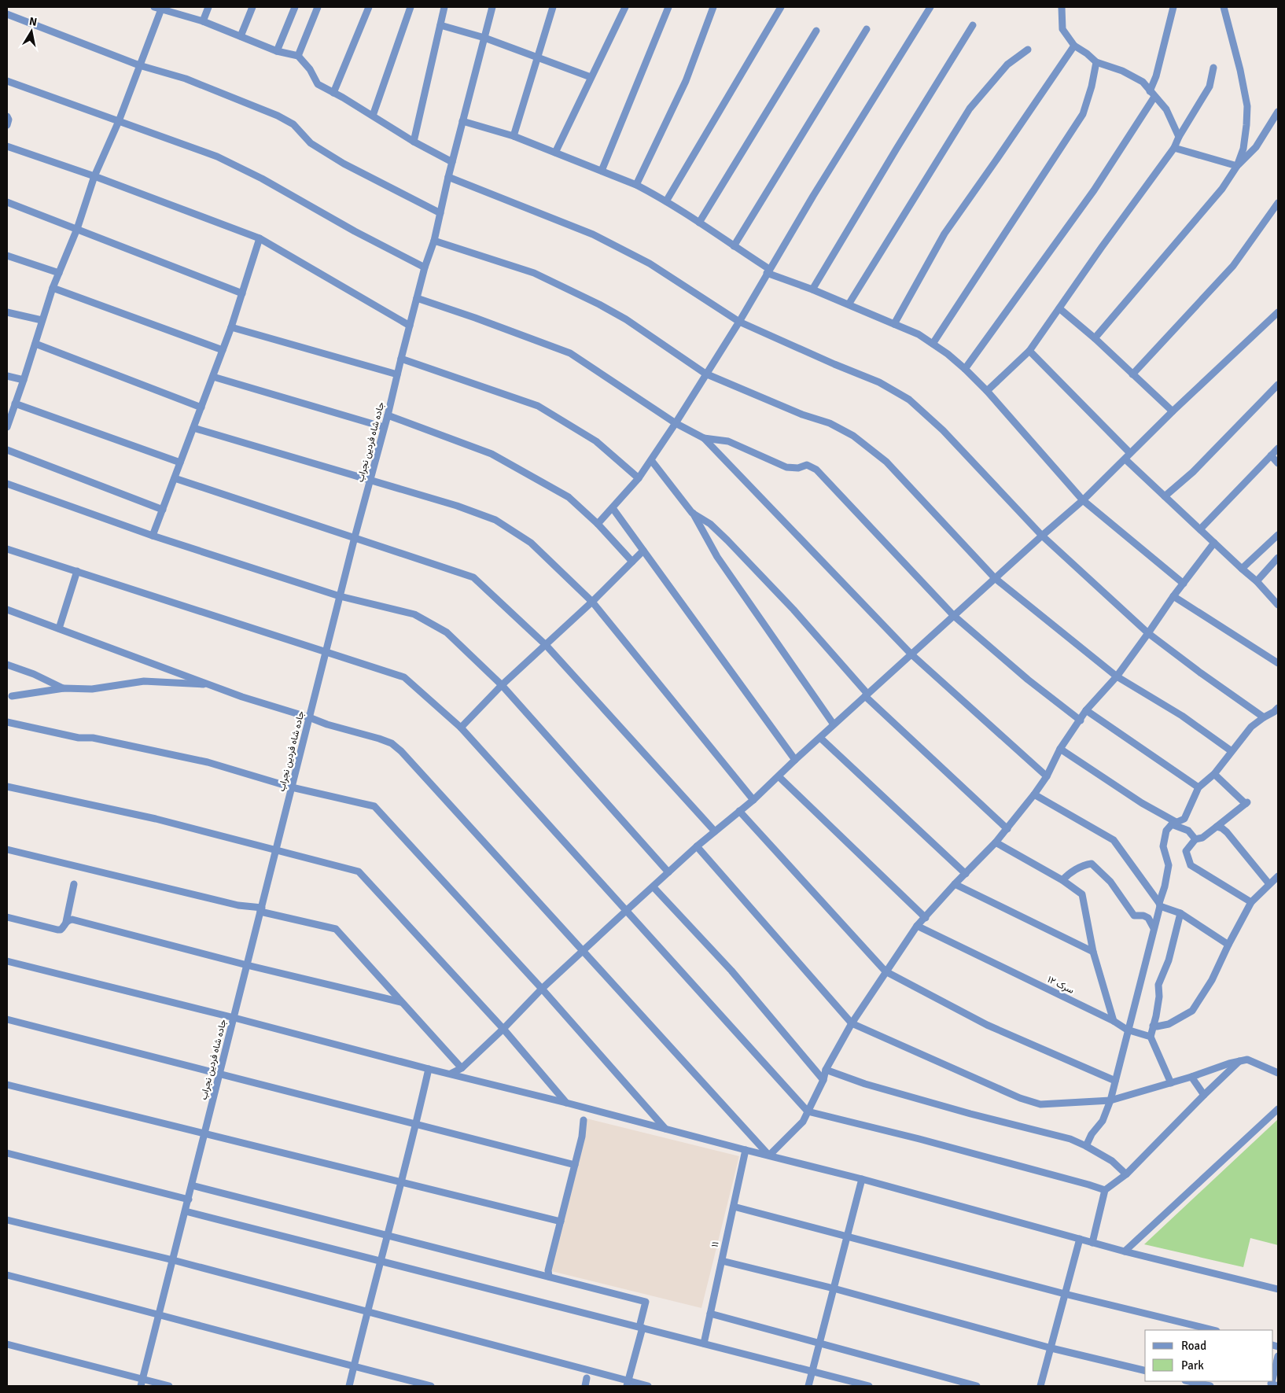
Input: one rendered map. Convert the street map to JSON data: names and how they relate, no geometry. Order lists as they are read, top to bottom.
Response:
{
  "streets": {
    "street": ["جاده شاه فردین نجراب", "سرک ۱۲", "۱۱"]
  },
  "legend": ["Road", "Park"],
  "north": "top"
}
